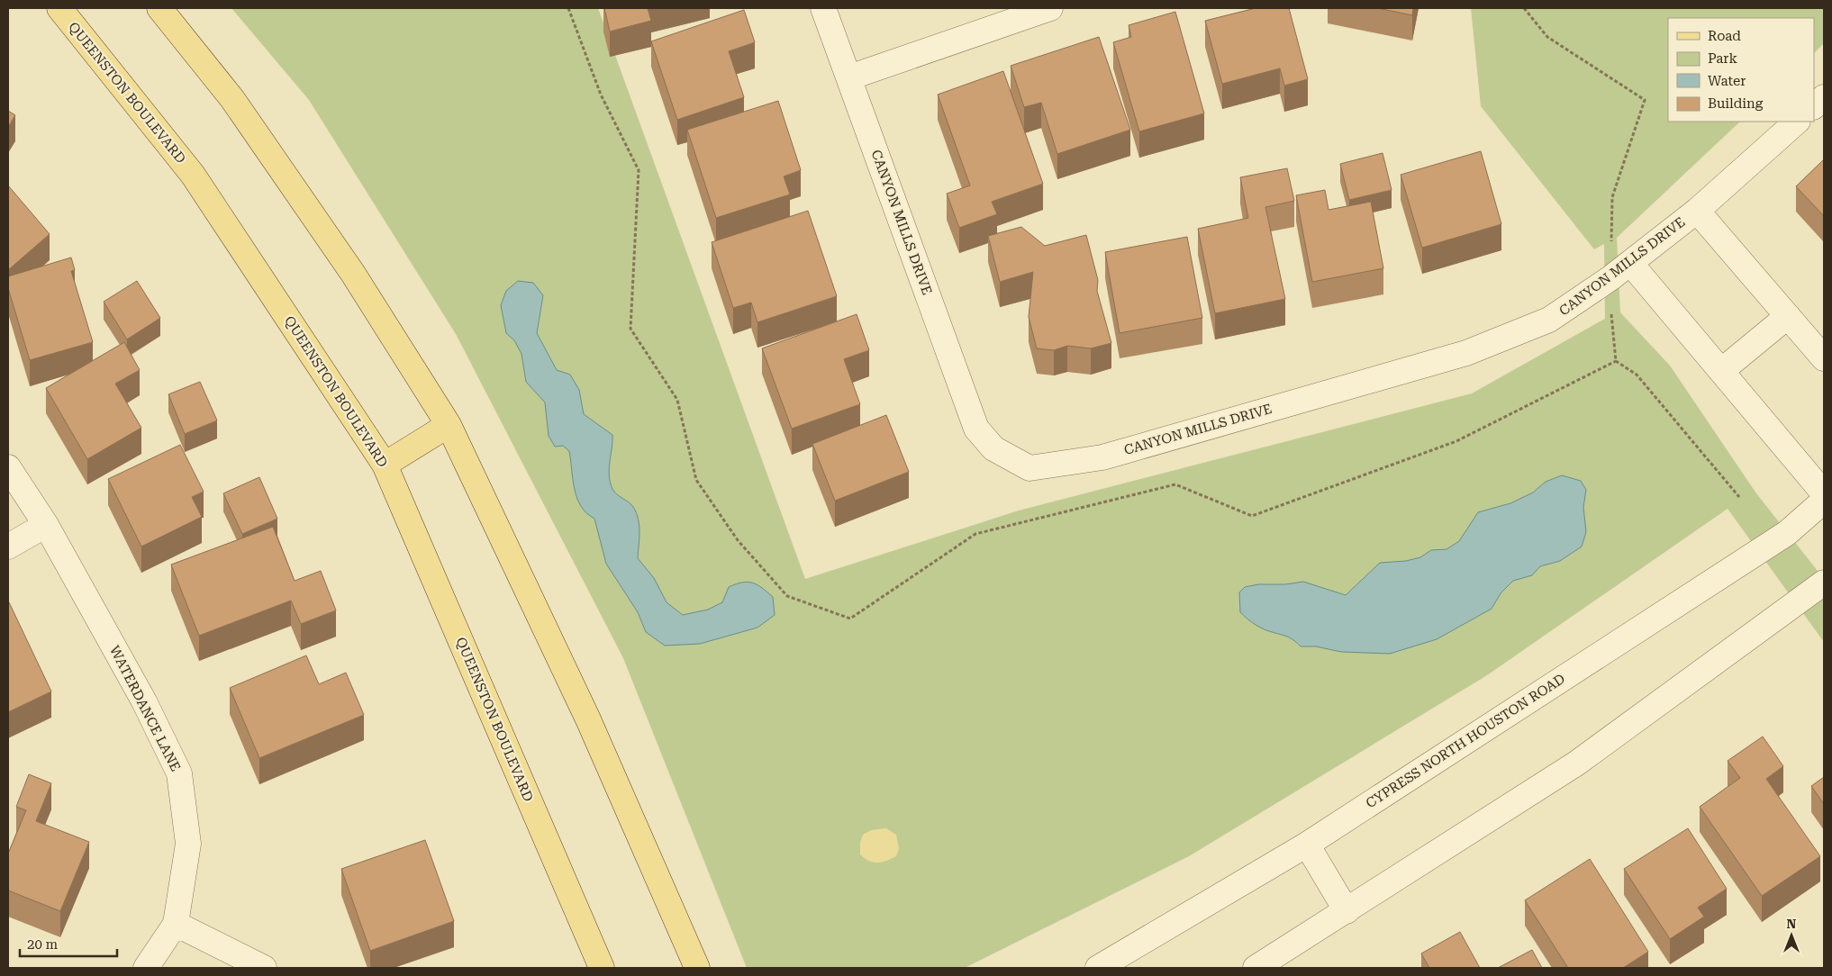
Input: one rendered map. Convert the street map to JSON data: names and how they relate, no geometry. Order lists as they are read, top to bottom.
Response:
{
  "streets": {
    "main road": ["QUEENSTON BOULEVARD"],
    "street": ["CANYON MILLS DRIVE", "WATERDANCE LANE", "CYPRESS NORTH HOUSTON ROAD"]
  },
  "legend": [
    "Road",
    "Park",
    "Water",
    "Building"
  ],
  "scale_bar": "20 m",
  "north": "top"
}
